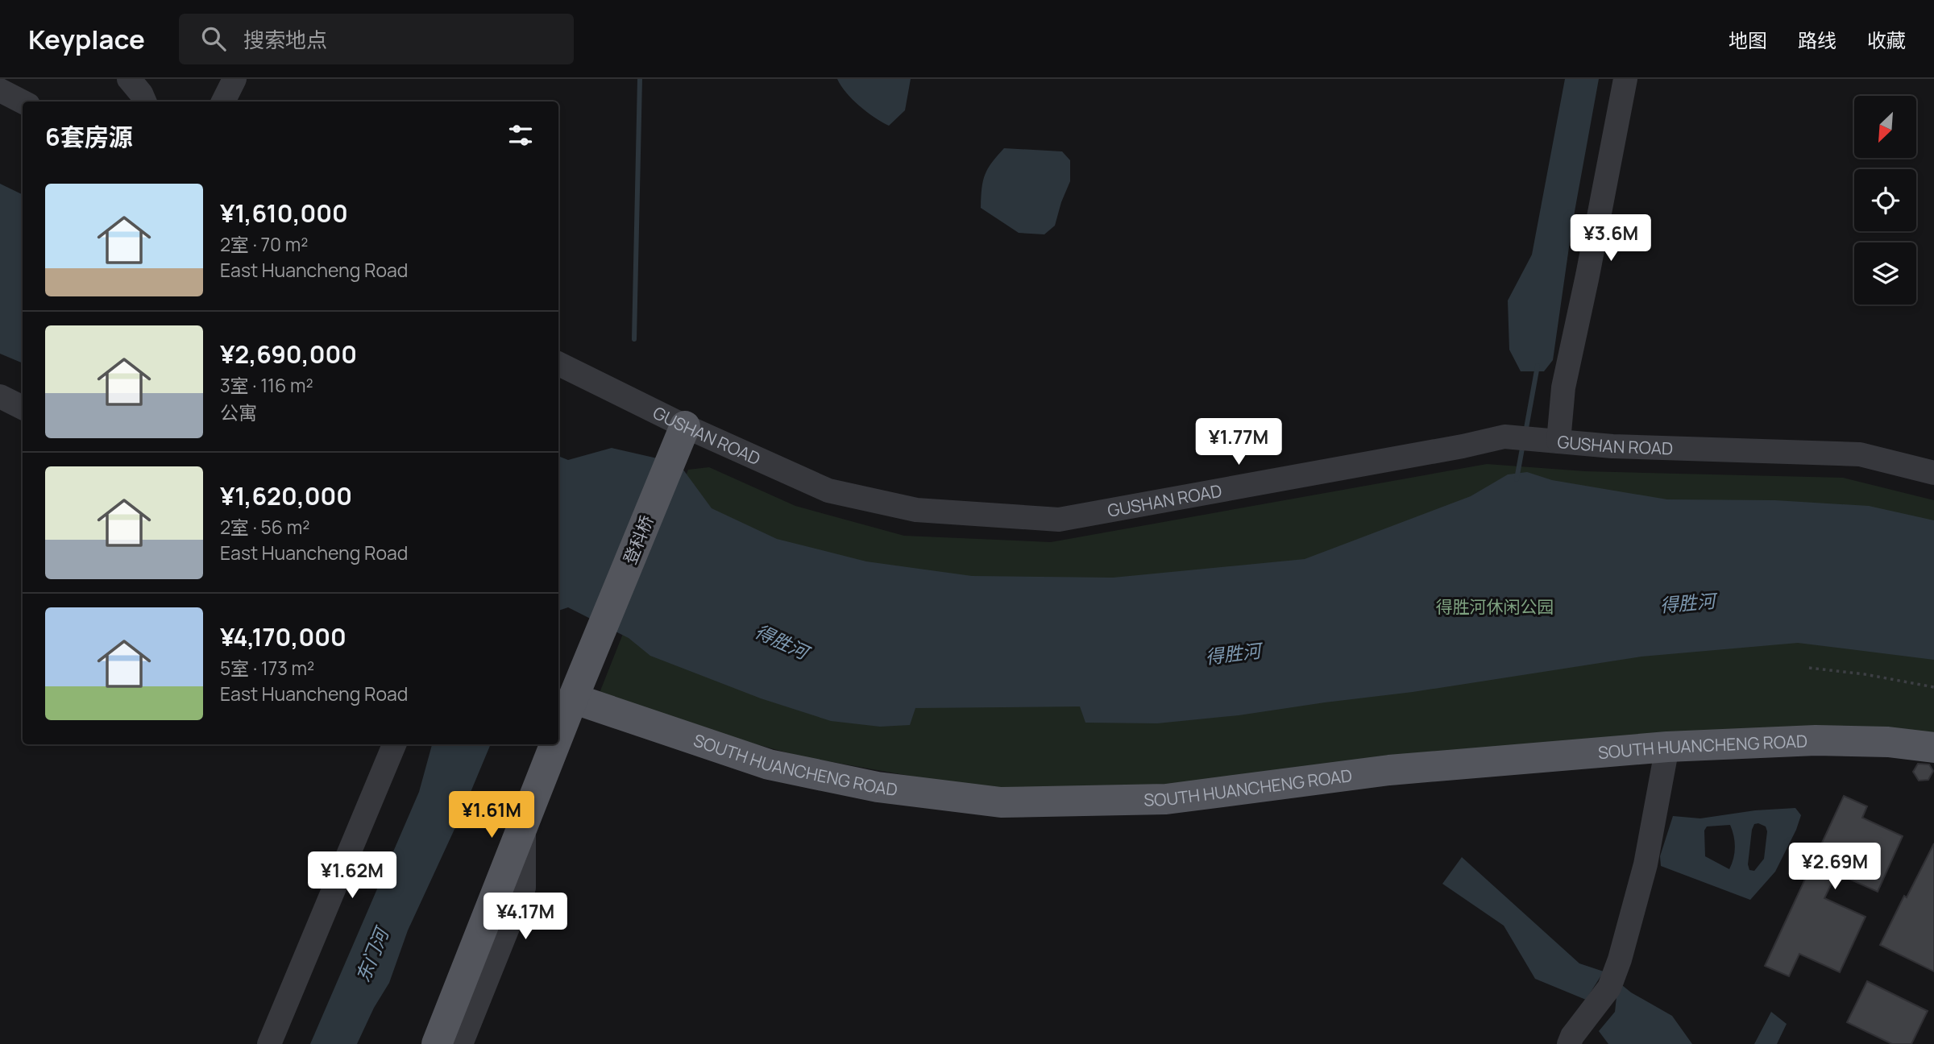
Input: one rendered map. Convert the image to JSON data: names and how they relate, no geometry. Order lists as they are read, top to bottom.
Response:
{
  "streets": {
    "main road": ["登科桥", "SOUTH HUANCHENG ROAD"],
    "street": ["GUSHAN ROAD"]
  },
  "crossings": [
    ["GUSHAN ROAD", "登科桥"],
    ["登科桥", "SOUTH HUANCHENG ROAD"]
  ],
  "water": ["得胜河", "东门河"],
  "parks": ["得胜河休闲公园"],
  "north": "bottom left",
  "page": {
    "header": "Keyplace",
    "search": "搜索地点",
    "nav": ["地图", "路线", "收藏"],
    "heading": "6套房源",
    "list": [
      {
        "name": "¥1,610,000",
        "note": "2室 · 70 m² · East Huancheng Road"
      },
      {
        "name": "¥2,690,000",
        "note": "3室 · 116 m² · 公寓"
      },
      {
        "name": "¥1,620,000",
        "note": "2室 · 56 m² · East Huancheng Road"
      },
      {
        "name": "¥4,170,000",
        "note": "5室 · 173 m² · East Huancheng Road"
      }
    ],
    "price": [
      "¥3.6M",
      "¥1.77M",
      "¥1.61M",
      "¥2.69M",
      "¥1.62M",
      "¥4.17M"
    ]
  }
}
